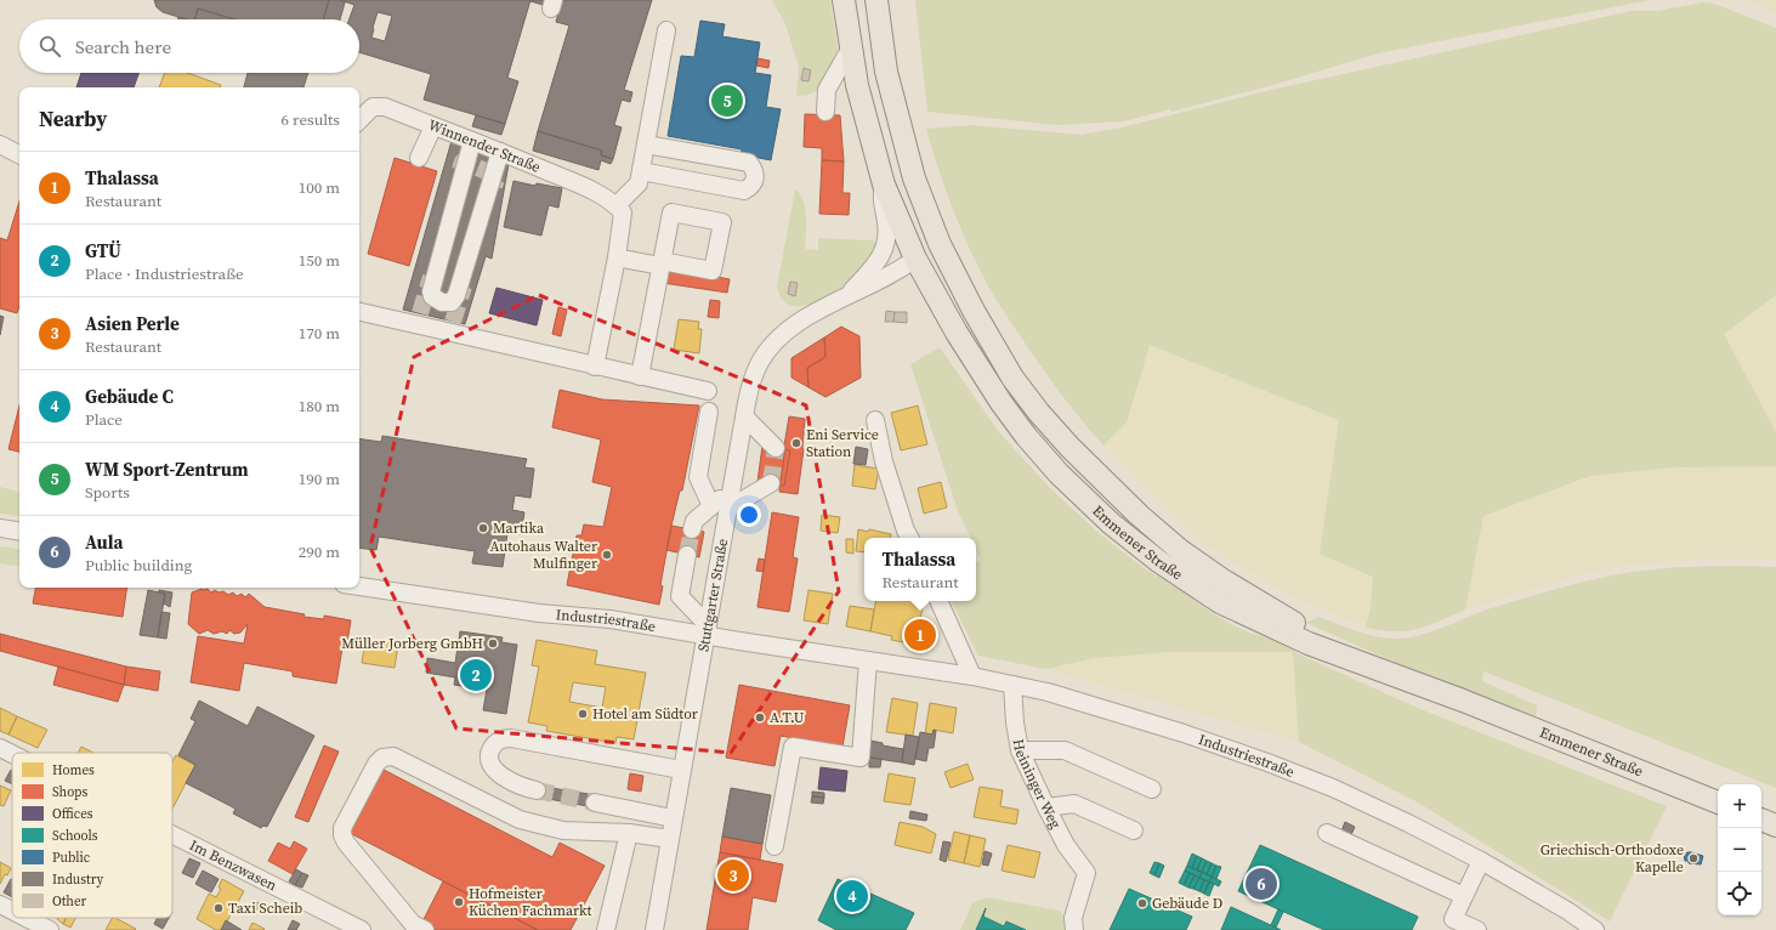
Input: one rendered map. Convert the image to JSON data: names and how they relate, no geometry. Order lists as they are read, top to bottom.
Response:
{
  "streets": {
    "main road": ["Emmener Straße"],
    "street": [
      "Winnender Straße",
      "Stuttgarter Straße",
      "Industriestraße",
      "Heininger Weg",
      "Im Benzwasen"
    ]
  },
  "crossings": [
    ["Emmener Straße", "Stuttgarter Straße"],
    ["Stuttgarter Straße", "Industriestraße"],
    ["Industriestraße", "Heininger Weg"]
  ],
  "places": [
    "Eni Service Station",
    "Martika",
    "Autohaus Walter Mulfinger",
    "Müller Jorberg GmbH",
    "Hotel am Südtor",
    "A.T.U",
    "Griechisch-Orthodoxe Kapelle",
    "Hofmeister Küchen Fachmarkt",
    "Gebäude D",
    "Taxi Scheib"
  ],
  "legend": [
    "Homes",
    "Shops",
    "Offices",
    "Schools",
    "Public",
    "Industry",
    "Other"
  ],
  "page": {
    "search": "Search here",
    "pins": [
      "5",
      "1",
      "2",
      "3",
      "6",
      "4"
    ],
    "heading": ["Nearby", "6 results"],
    "list": [
      {
        "mark": "1",
        "name": "Thalassa",
        "note": "Restaurant",
        "value": "100 m"
      },
      {
        "mark": "2",
        "name": "GTÜ",
        "note": "Place · Industriestraße",
        "value": "150 m"
      },
      {
        "mark": "3",
        "name": "Asien Perle",
        "note": "Restaurant",
        "value": "170 m"
      },
      {
        "mark": "4",
        "name": "Gebäude C",
        "note": "Place",
        "value": "180 m"
      },
      {
        "mark": "5",
        "name": "WM Sport-Zentrum",
        "note": "Sports",
        "value": "190 m"
      },
      {
        "mark": "6",
        "name": "Aula",
        "note": "Public building",
        "value": "290 m"
      }
    ],
    "popup": ["Thalassa", "Restaurant"],
    "map_buttons": ["+", "−"]
  }
}
